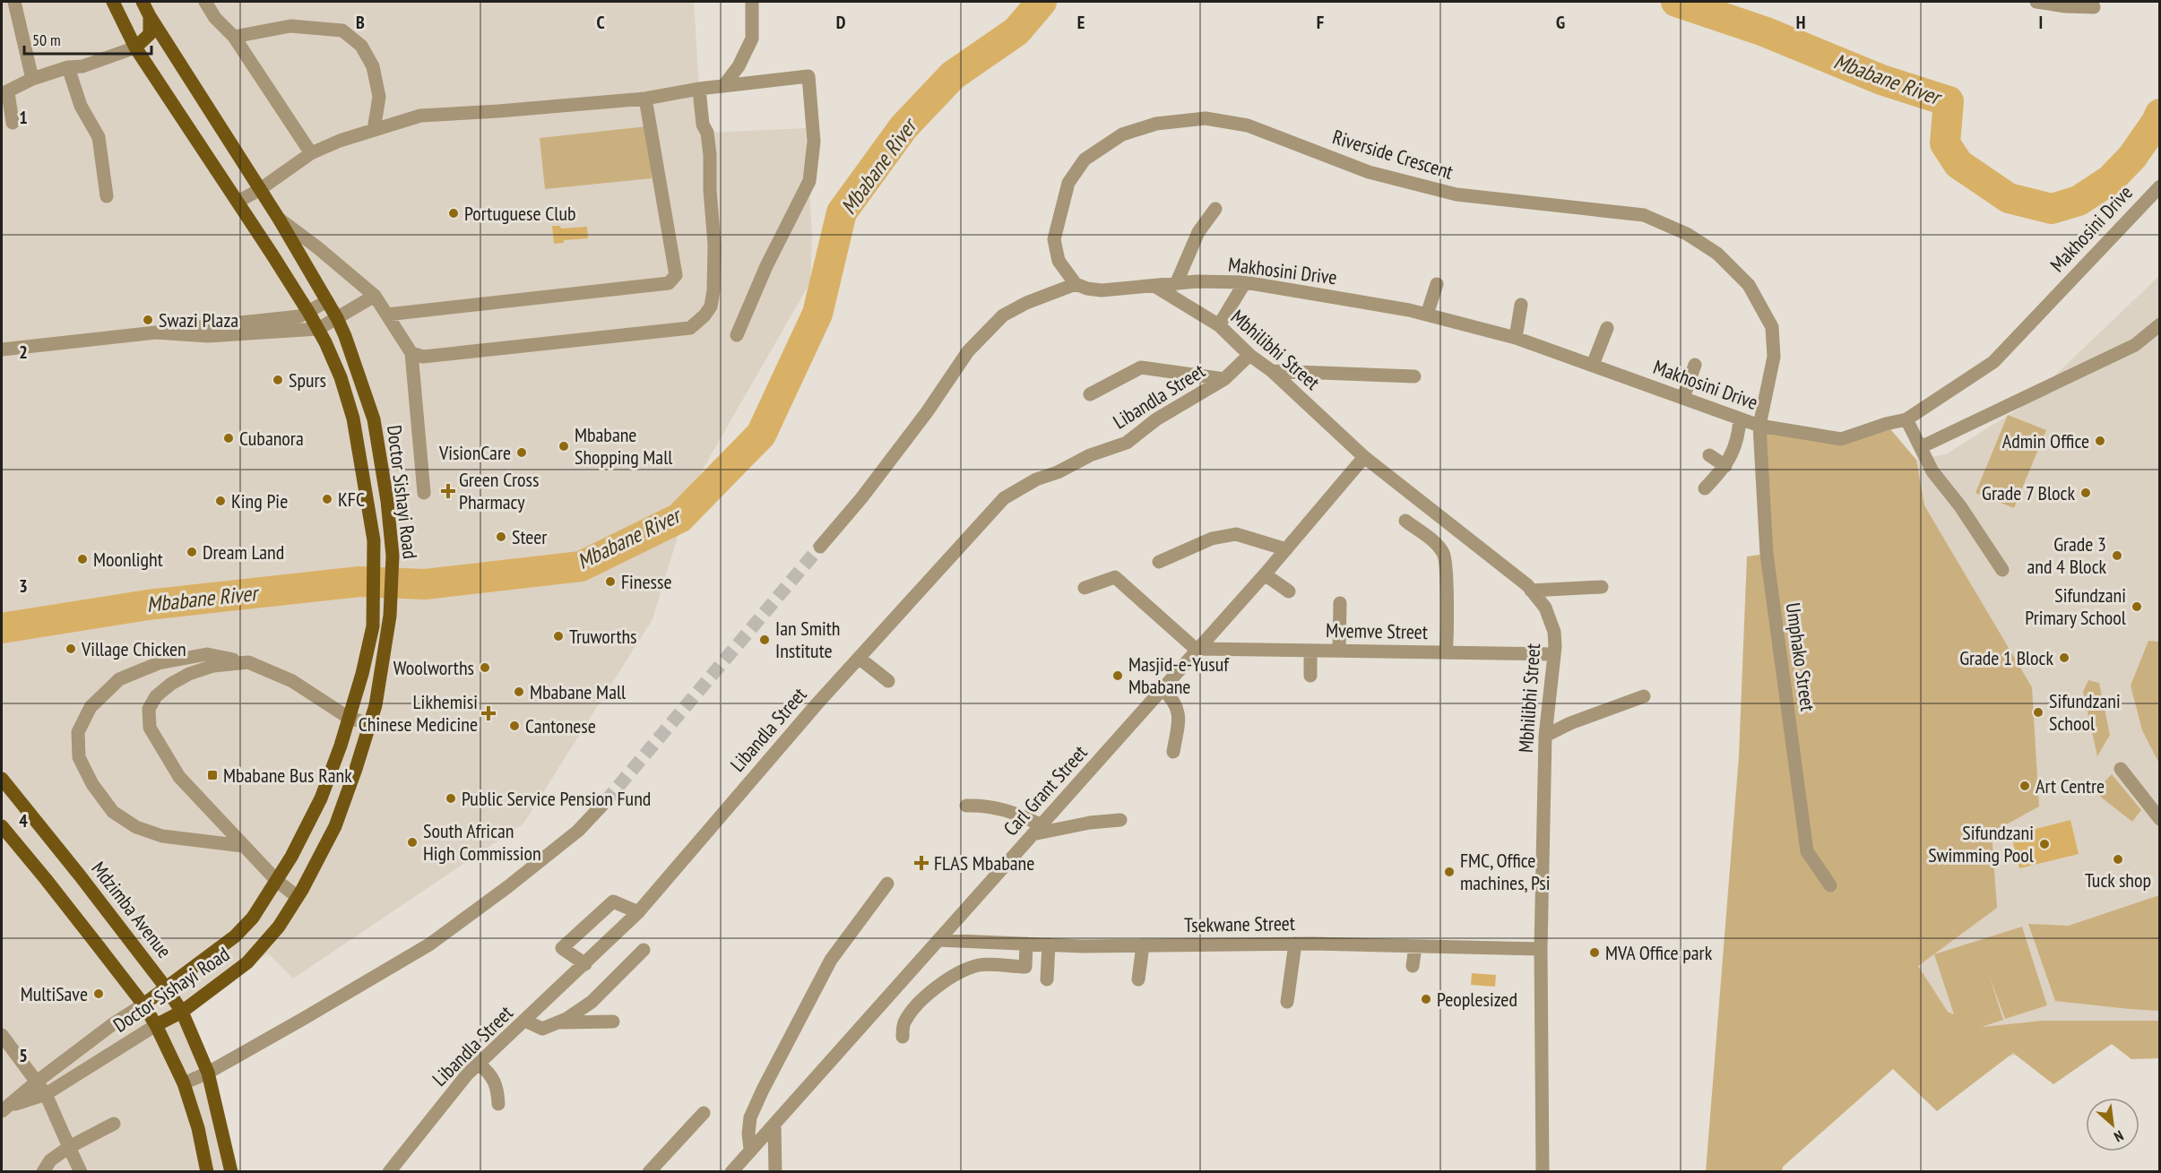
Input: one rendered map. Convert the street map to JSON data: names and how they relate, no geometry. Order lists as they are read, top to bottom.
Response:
{
  "streets": {
    "main road": ["Doctor Sishayi Road", "Mdzimba Avenue"],
    "street": [
      "Riverside Crescent",
      "Makhosini Drive",
      "Mbhilibhi Street",
      "Libandla Street",
      "Mvemve Street",
      "Umphako Street",
      "Carl Grant Street",
      "Tsekwane Street"
    ]
  },
  "crossings": [
    ["Riverside Crescent", "Makhosini Drive"],
    ["Riverside Crescent", "Umphako Street"],
    ["Makhosini Drive", "Mbhilibhi Street"],
    ["Makhosini Drive", "Umphako Street"],
    ["Mbhilibhi Street", "Libandla Street"],
    ["Mbhilibhi Street", "Mvemve Street"],
    ["Mbhilibhi Street", "Carl Grant Street"],
    ["Mbhilibhi Street", "Tsekwane Street"],
    ["Doctor Sishayi Road", "Mdzimba Avenue"],
    ["Mvemve Street", "Carl Grant Street"],
    ["Carl Grant Street", "Tsekwane Street"]
  ],
  "water": ["Mbabane River"],
  "places": {
    "other": [
      "Portuguese Club",
      "Swazi Plaza",
      "Spurs",
      "Cubanora",
      "Admin Office",
      "Mbabane Shopping Mall",
      "VisionCare",
      "Grade 7 Block",
      "KFC",
      "King Pie",
      "Steer",
      "Dream Land",
      "Grade 3 and 4 Block",
      "Moonlight",
      "Finesse",
      "Sifundzani Primary School",
      "Truworths",
      "Ian Smith Institute",
      "Village Chicken",
      "Grade 1 Block",
      "Woolworths",
      "Masjid-e-Yusuf Mbabane",
      "Mbabane Mall",
      "Sifundzani School",
      "Cantonese",
      "Art Centre",
      "Public Service Pension Fund",
      "South African High Commission",
      "Sifundzani Swimming Pool",
      "Tuck shop",
      "FMC, Office machines, Psi",
      "MVA Office park",
      "MultiSave",
      "Peoplesized"
    ],
    "health": ["Green Cross Pharmacy", "Likhemisi Chinese Medicine", "FLAS Mbabane"],
    "transit": ["Mbabane Bus Rank"]
  },
  "scale_bar": "50 m",
  "north": "bottom right",
  "grid": {
    "columns": [
      "B",
      "C",
      "D",
      "E",
      "F",
      "G",
      "H",
      "I"
    ],
    "rows": [
      "1",
      "2",
      "3",
      "4",
      "5"
    ]
  }
}
